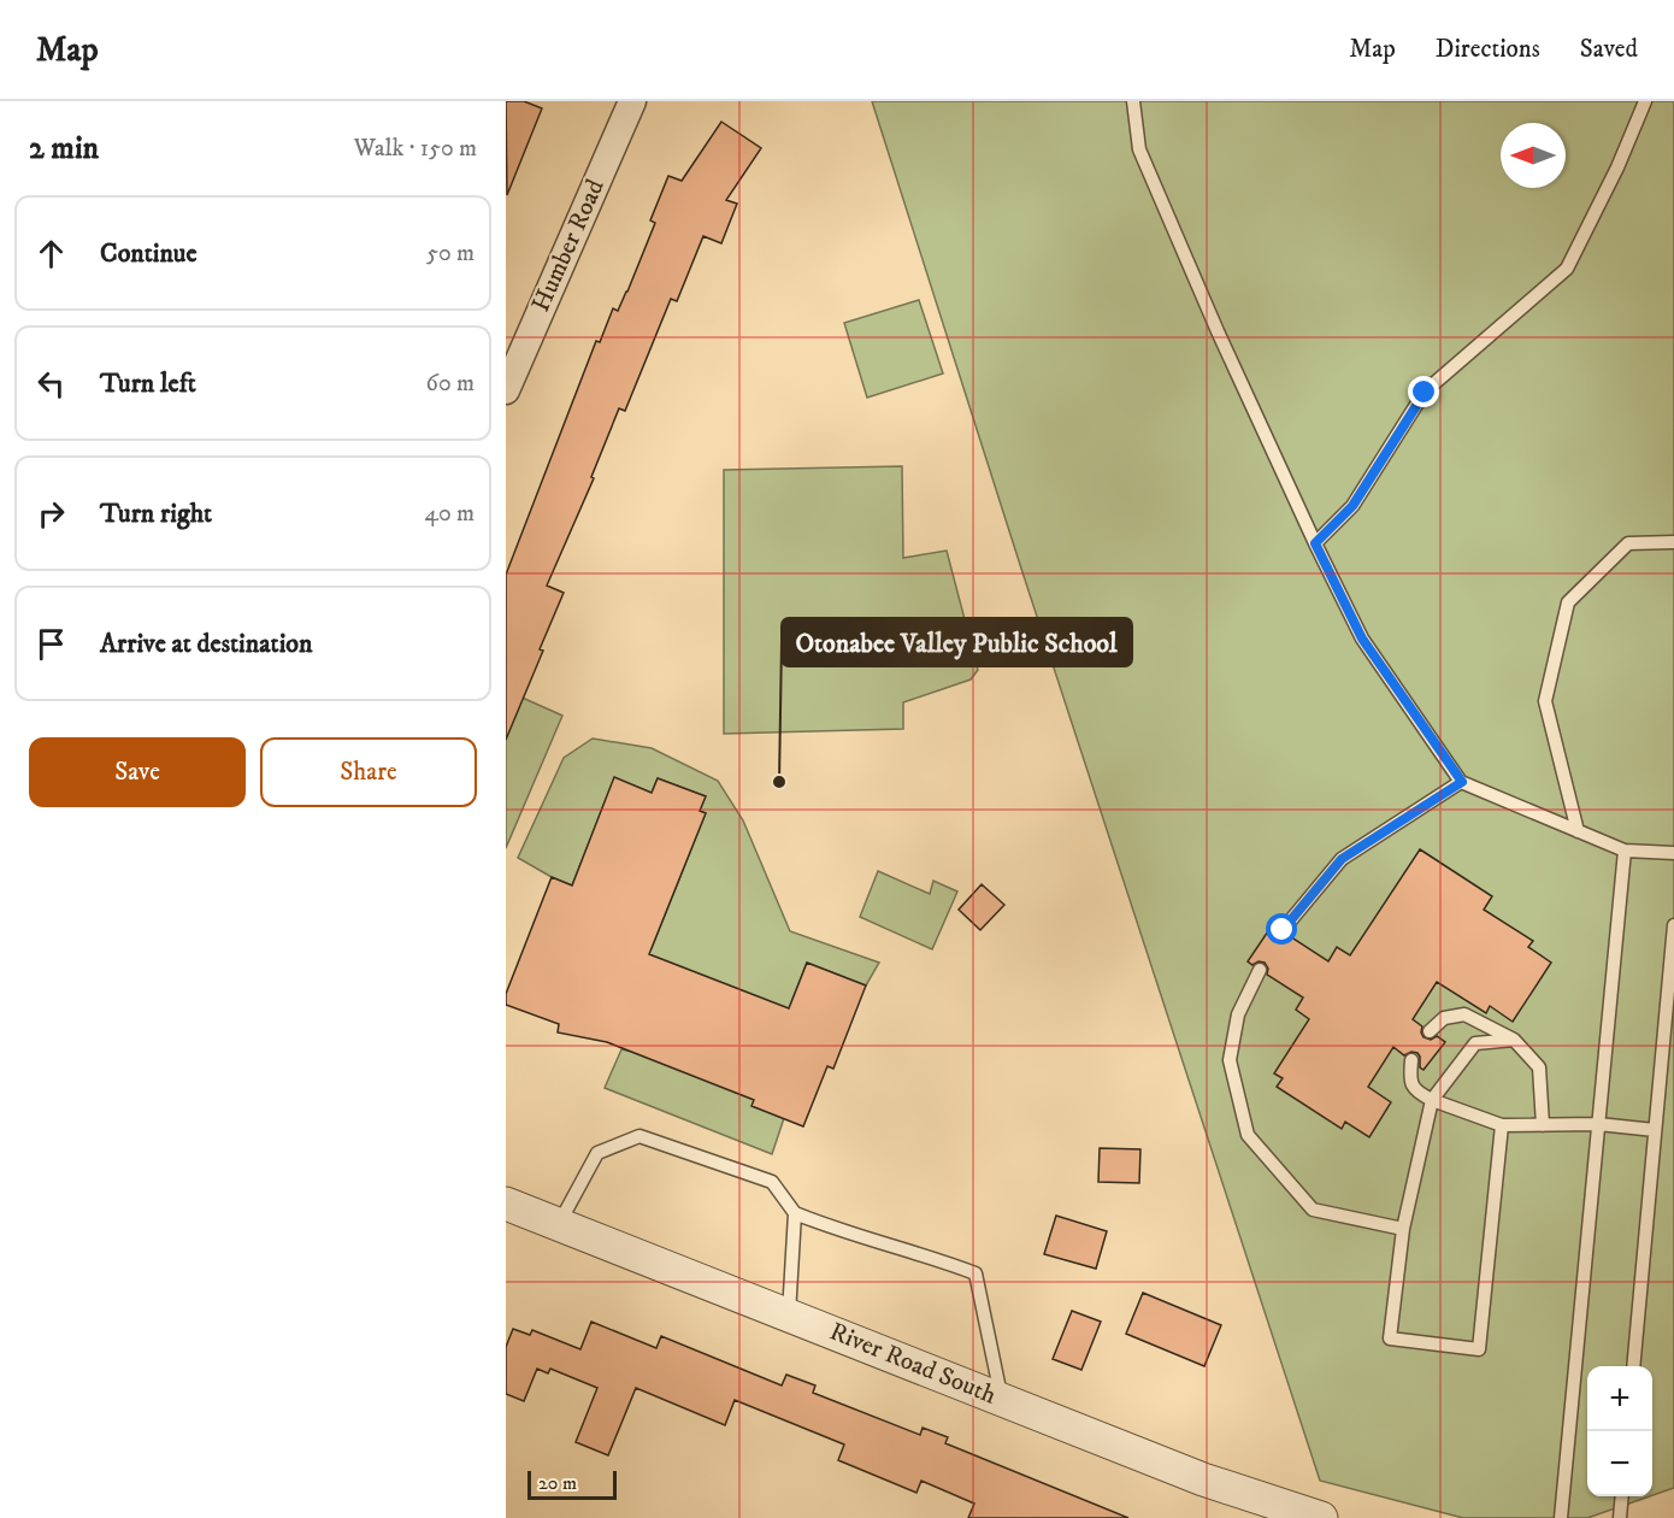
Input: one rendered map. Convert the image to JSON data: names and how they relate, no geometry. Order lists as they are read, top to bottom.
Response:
{
  "streets": {
    "street": ["Humber Road", "River Road South"]
  },
  "places": ["Otonabee Valley Public School"],
  "scale_bar": "20 m",
  "north": "left",
  "page": {
    "header": "Map",
    "nav": ["Map", "Directions", "Saved"],
    "heading": ["2 min", "Walk · 150 m"],
    "list": [
      ["Continue", "50 m"],
      ["Turn left", "60 m"],
      ["Turn right", "40 m"],
      "Arrive at destination"
    ],
    "buttons": ["Save", "Share"],
    "map_buttons": ["+", "−"],
    "scale": "20 m"
  }
}
